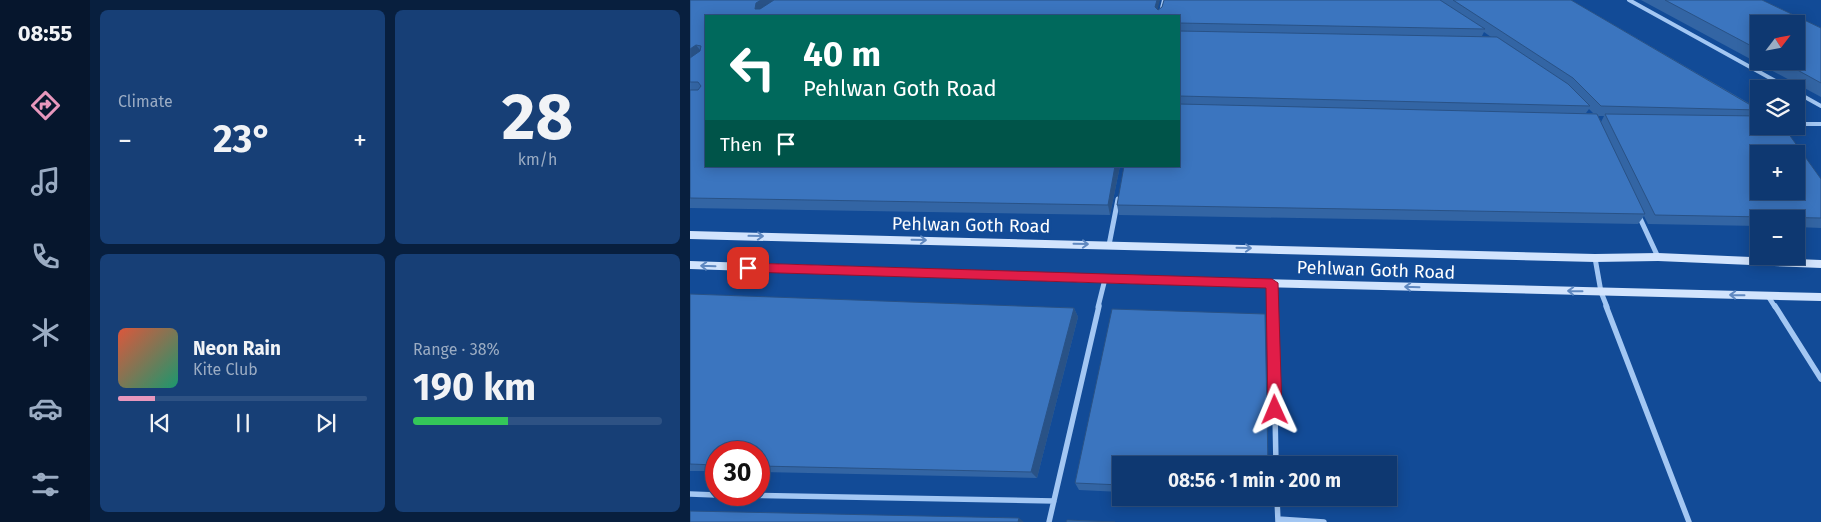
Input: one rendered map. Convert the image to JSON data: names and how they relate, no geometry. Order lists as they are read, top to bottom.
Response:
{
  "streets": {
    "main road": ["Pehlwan Goth Road"]
  },
  "north": "top right",
  "page": {
    "tabs": "08:55",
    "tile": [
      "Climate",
      ["28", "km/h"],
      ["Range · 38%", "190 km"]
    ],
    "map_buttons": ["+", "−"],
    "turn": ["40 m", "Pehlwan Goth Road"],
    "heat": ["−", "23°", "+"],
    "then": "Then",
    "song": ["Neon Rain", "Kite Club"],
    "limit": "30",
    "trip": "08:56 · 1 min · 200 m"
  }
}
